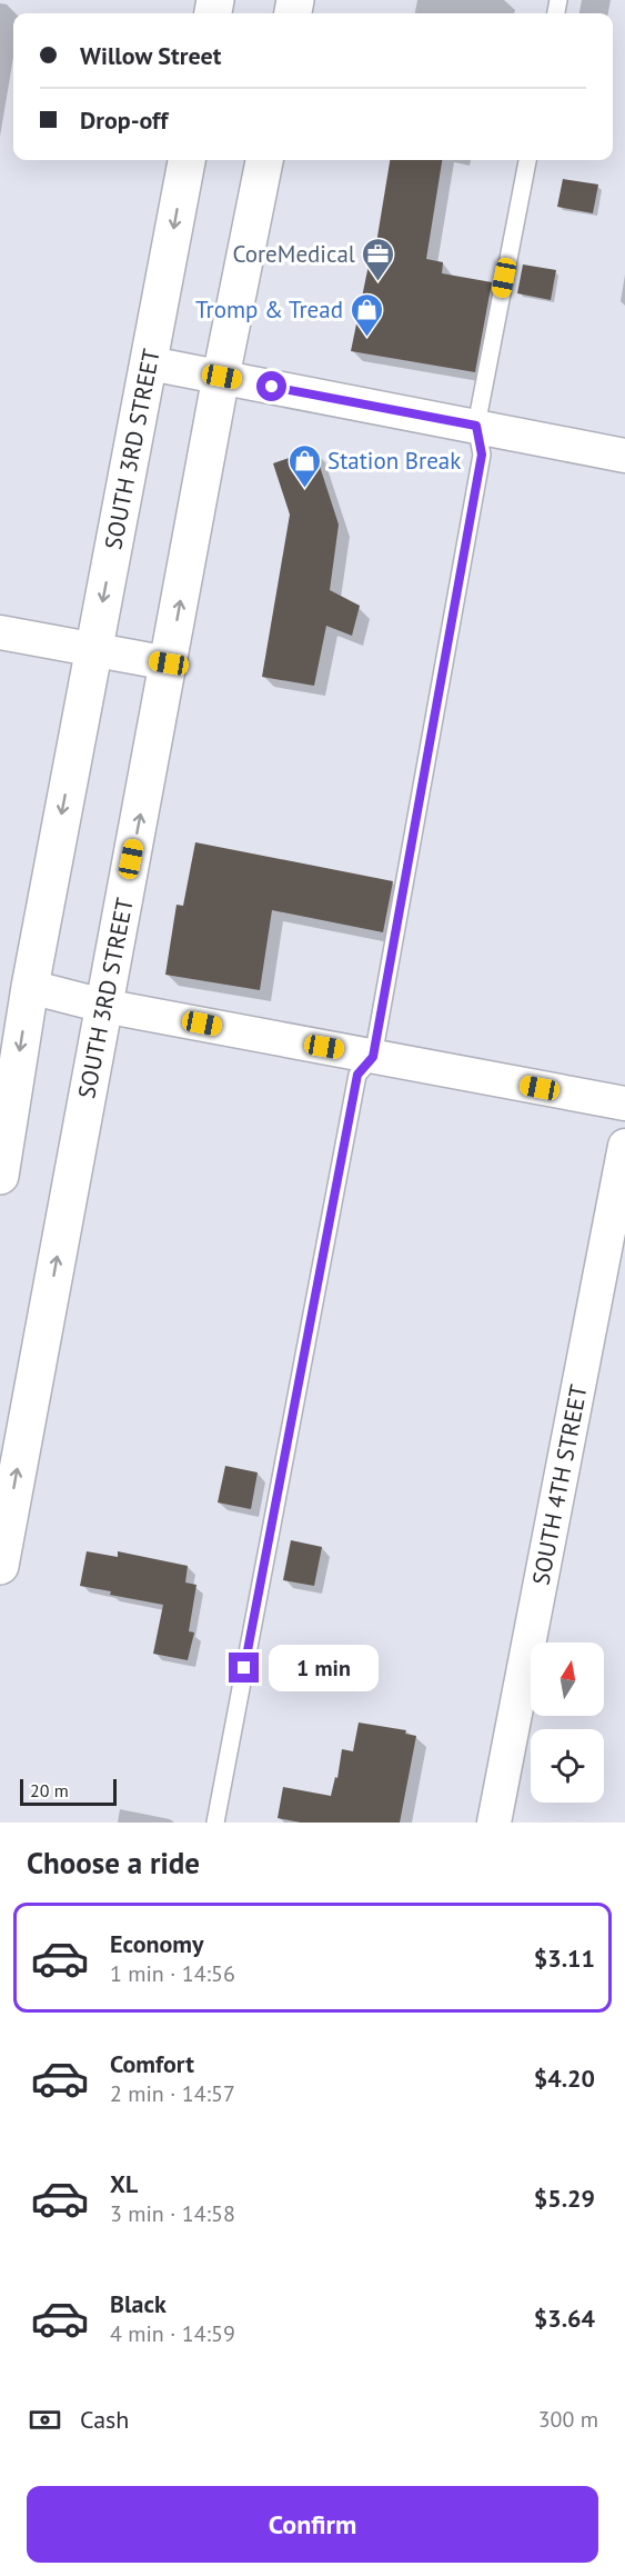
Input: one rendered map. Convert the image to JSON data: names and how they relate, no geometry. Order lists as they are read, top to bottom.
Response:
{
  "streets": {
    "highway": ["SOUTH 3RD STREET"],
    "street": ["SOUTH 4TH STREET"]
  },
  "places": {
    "office": ["CoreMedical"],
    "shop": ["Tromp & Tread", "Station Break"]
  },
  "scale_bar": "20 m",
  "north": "top",
  "page": {
    "banner": ["Willow Street", "Drop-off"],
    "bubble": "1 min",
    "scale": "20 m",
    "heading": "Choose a ride",
    "list": [
      {
        "name": "Economy",
        "note": "1 min · 14:56",
        "value": "$3.11"
      },
      {
        "name": "Comfort",
        "note": "2 min · 14:57",
        "value": "$4.20"
      },
      {
        "name": "XL",
        "note": "3 min · 14:58",
        "value": "$5.29"
      },
      {
        "name": "Black",
        "note": "4 min · 14:59",
        "value": "$3.64"
      }
    ],
    "pay": ["Cash", "300 m"],
    "buttons": "Confirm"
  }
}
